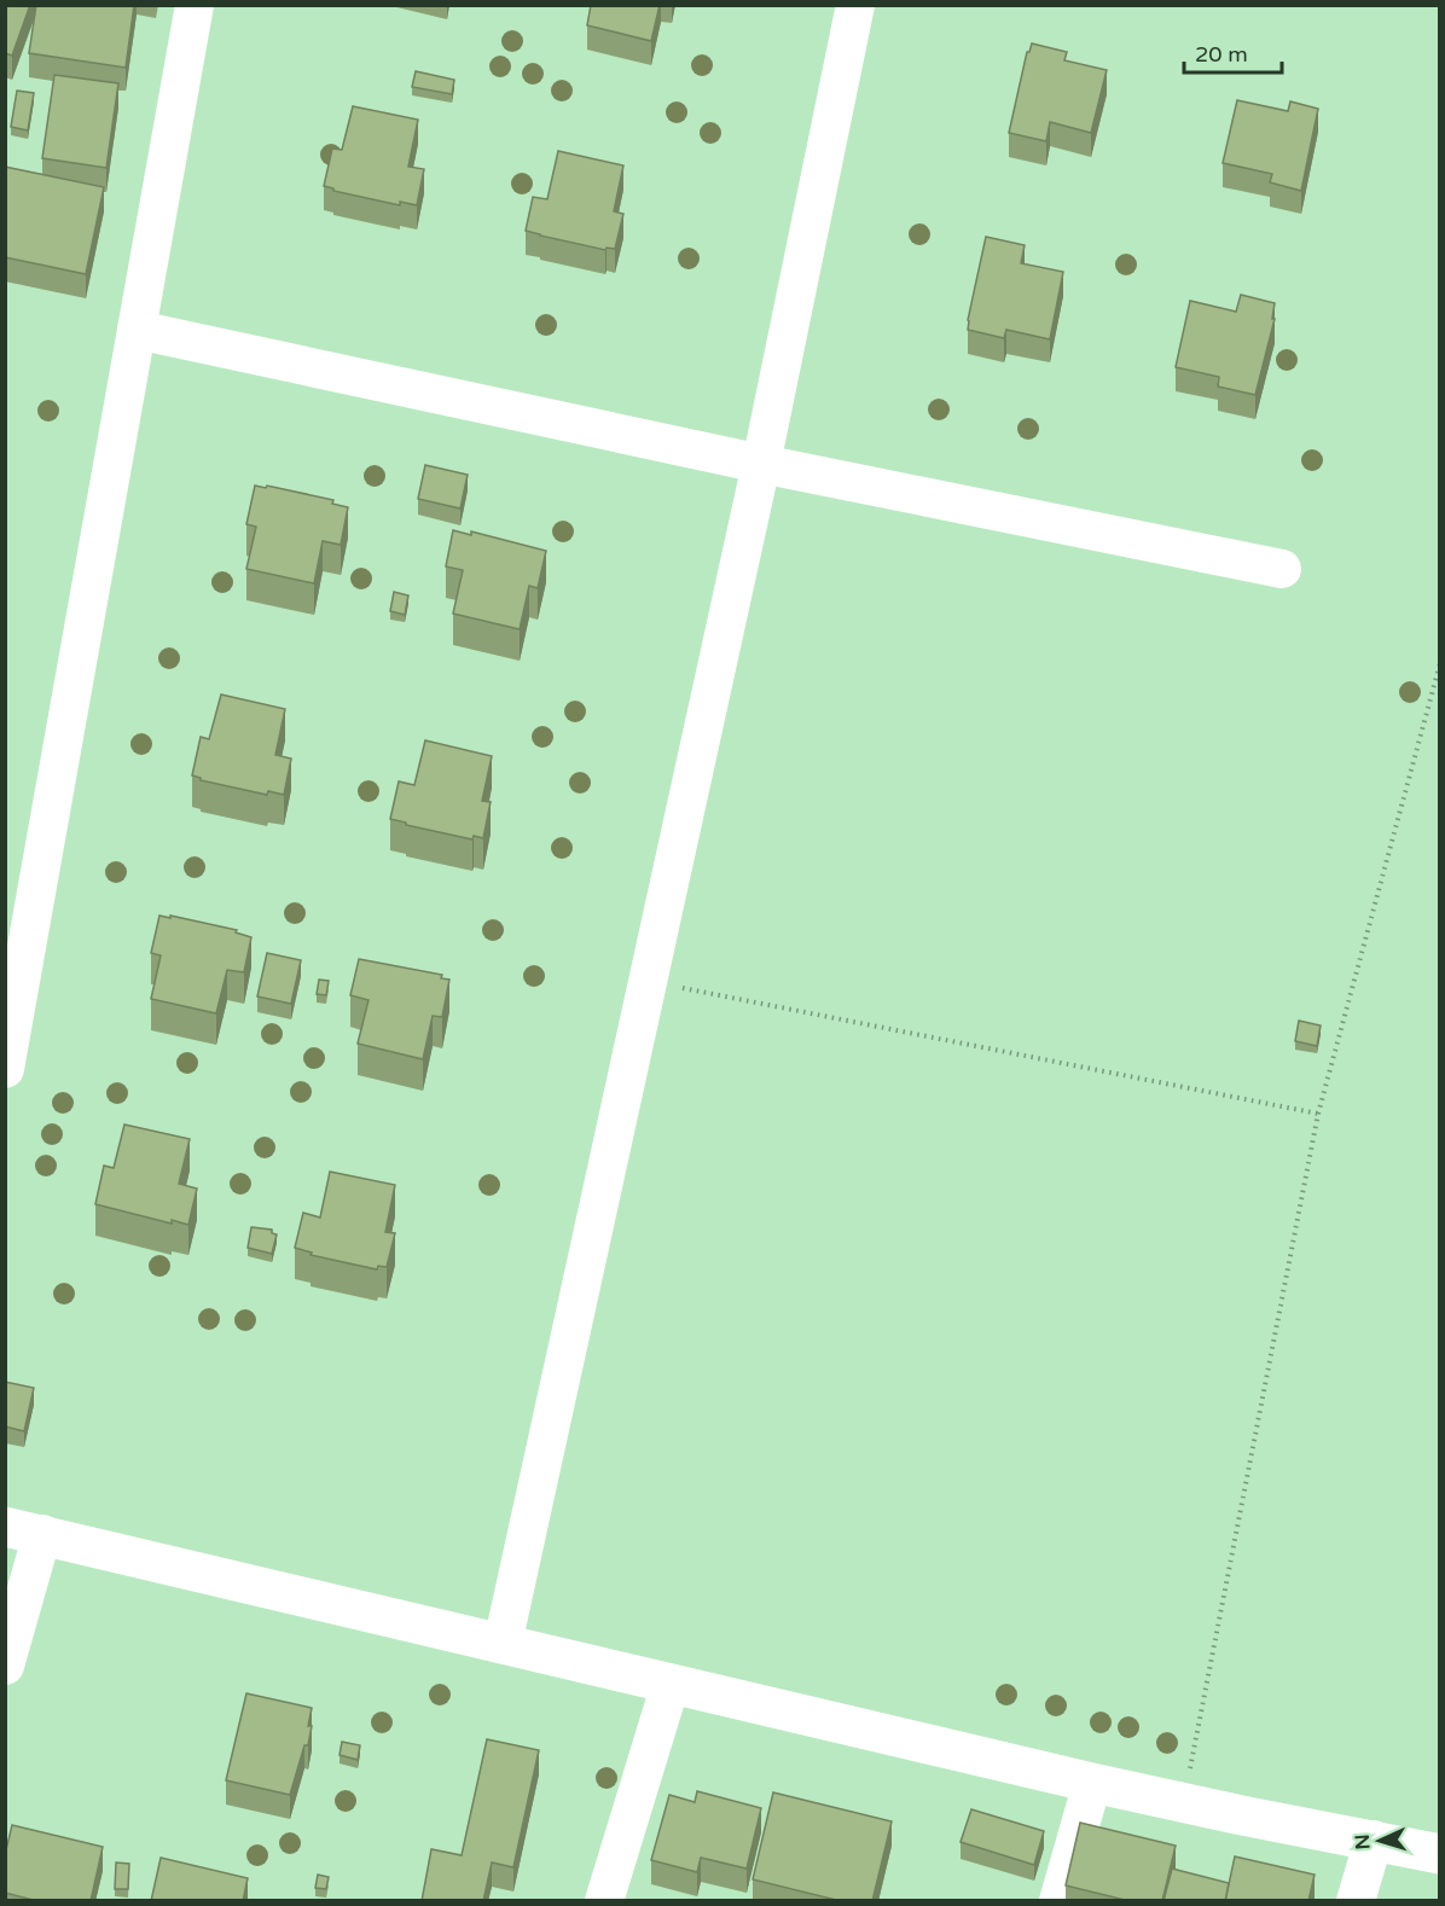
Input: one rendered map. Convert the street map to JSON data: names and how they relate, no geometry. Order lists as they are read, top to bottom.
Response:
{
  "scale_bar": "20 m",
  "north": "left"
}
